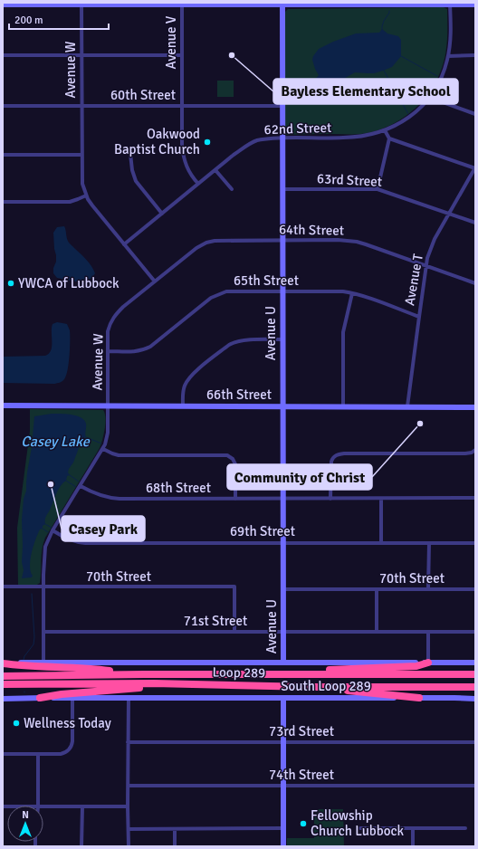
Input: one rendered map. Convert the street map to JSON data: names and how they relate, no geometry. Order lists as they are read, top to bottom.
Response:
{
  "streets": {
    "highway": ["Loop 289"],
    "street": [
      "Avenue V",
      "Avenue W",
      "60th Street",
      "62nd Street",
      "63rd Street",
      "64th Street",
      "Avenue T",
      "65th Street",
      "Avenue U",
      "66th Street",
      "68th Street",
      "69th Street",
      "70th Street",
      "71st Street",
      "South Loop 289",
      "73rd Street",
      "74th Street"
    ]
  },
  "crossings": [
    ["Avenue V", "60th Street"],
    ["Avenue V", "62nd Street"],
    ["Avenue W", "60th Street"],
    ["Avenue W", "62nd Street"],
    ["Avenue W", "64th Street"],
    ["Avenue W", "65th Street"],
    ["Avenue W", "66th Street"],
    ["Avenue W", "68th Street"],
    ["Avenue W", "69th Street"],
    ["Avenue W", "70th Street"],
    ["Avenue W", "71st Street"],
    ["Avenue W", "South Loop 289"],
    ["60th Street", "Avenue U"],
    ["62nd Street", "Avenue U"],
    ["63rd Street", "Avenue T"],
    ["63rd Street", "Avenue U"],
    ["64th Street", "Avenue T"],
    ["64th Street", "Avenue U"],
    ["Avenue T", "65th Street"],
    ["Avenue T", "66th Street"],
    ["65th Street", "Avenue U"],
    ["Avenue U", "66th Street"],
    ["Avenue U", "68th Street"],
    ["Avenue U", "69th Street"],
    ["Avenue U", "70th Street"],
    ["Avenue U", "71st Street"],
    ["Avenue U", "South Loop 289"],
    ["70th Street", "71st Street"]
  ],
  "water": ["Casey Lake"],
  "places": [
    "Bayless Elementary School",
    "Oakwood Baptist Church",
    "YWCA of Lubbock",
    "Community of Christ",
    "Casey Park",
    "Wellness Today",
    "Fellowship Church Lubbock"
  ],
  "scale_bar": "200 m",
  "north": "top"
}
